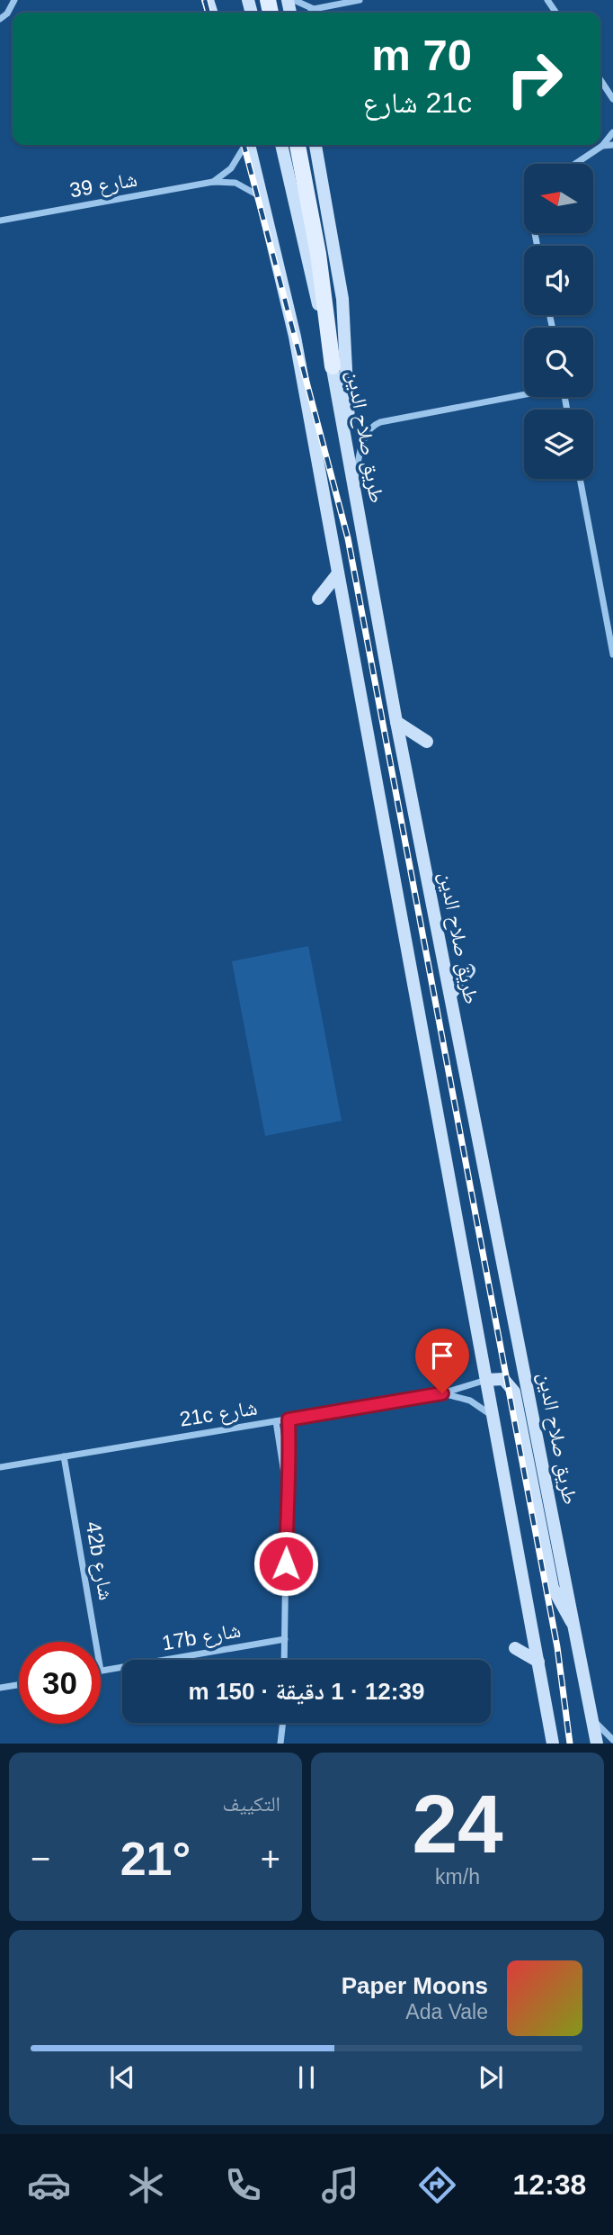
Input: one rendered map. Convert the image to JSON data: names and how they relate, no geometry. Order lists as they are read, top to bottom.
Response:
{
  "streets": {
    "main road": ["طريق صلاح الدين"],
    "street": [
      "شارع 39",
      "21c شارع",
      "42b شارع",
      "17b شارع"
    ]
  },
  "crossings": [
    ["21c شارع", "42b شارع"]
  ],
  "north": "left",
  "page": {
    "turn": ["70 m", "21c شارع"],
    "limit": "30",
    "trip": "12:39 · 1 دقيقة · 150 m",
    "tile": [
      ["24", "km/h"],
      "التكييف"
    ],
    "heat": ["−", "21°", "+"],
    "song": ["Paper Moons", "Ada Vale"],
    "tabs": "12:38"
  }
}
